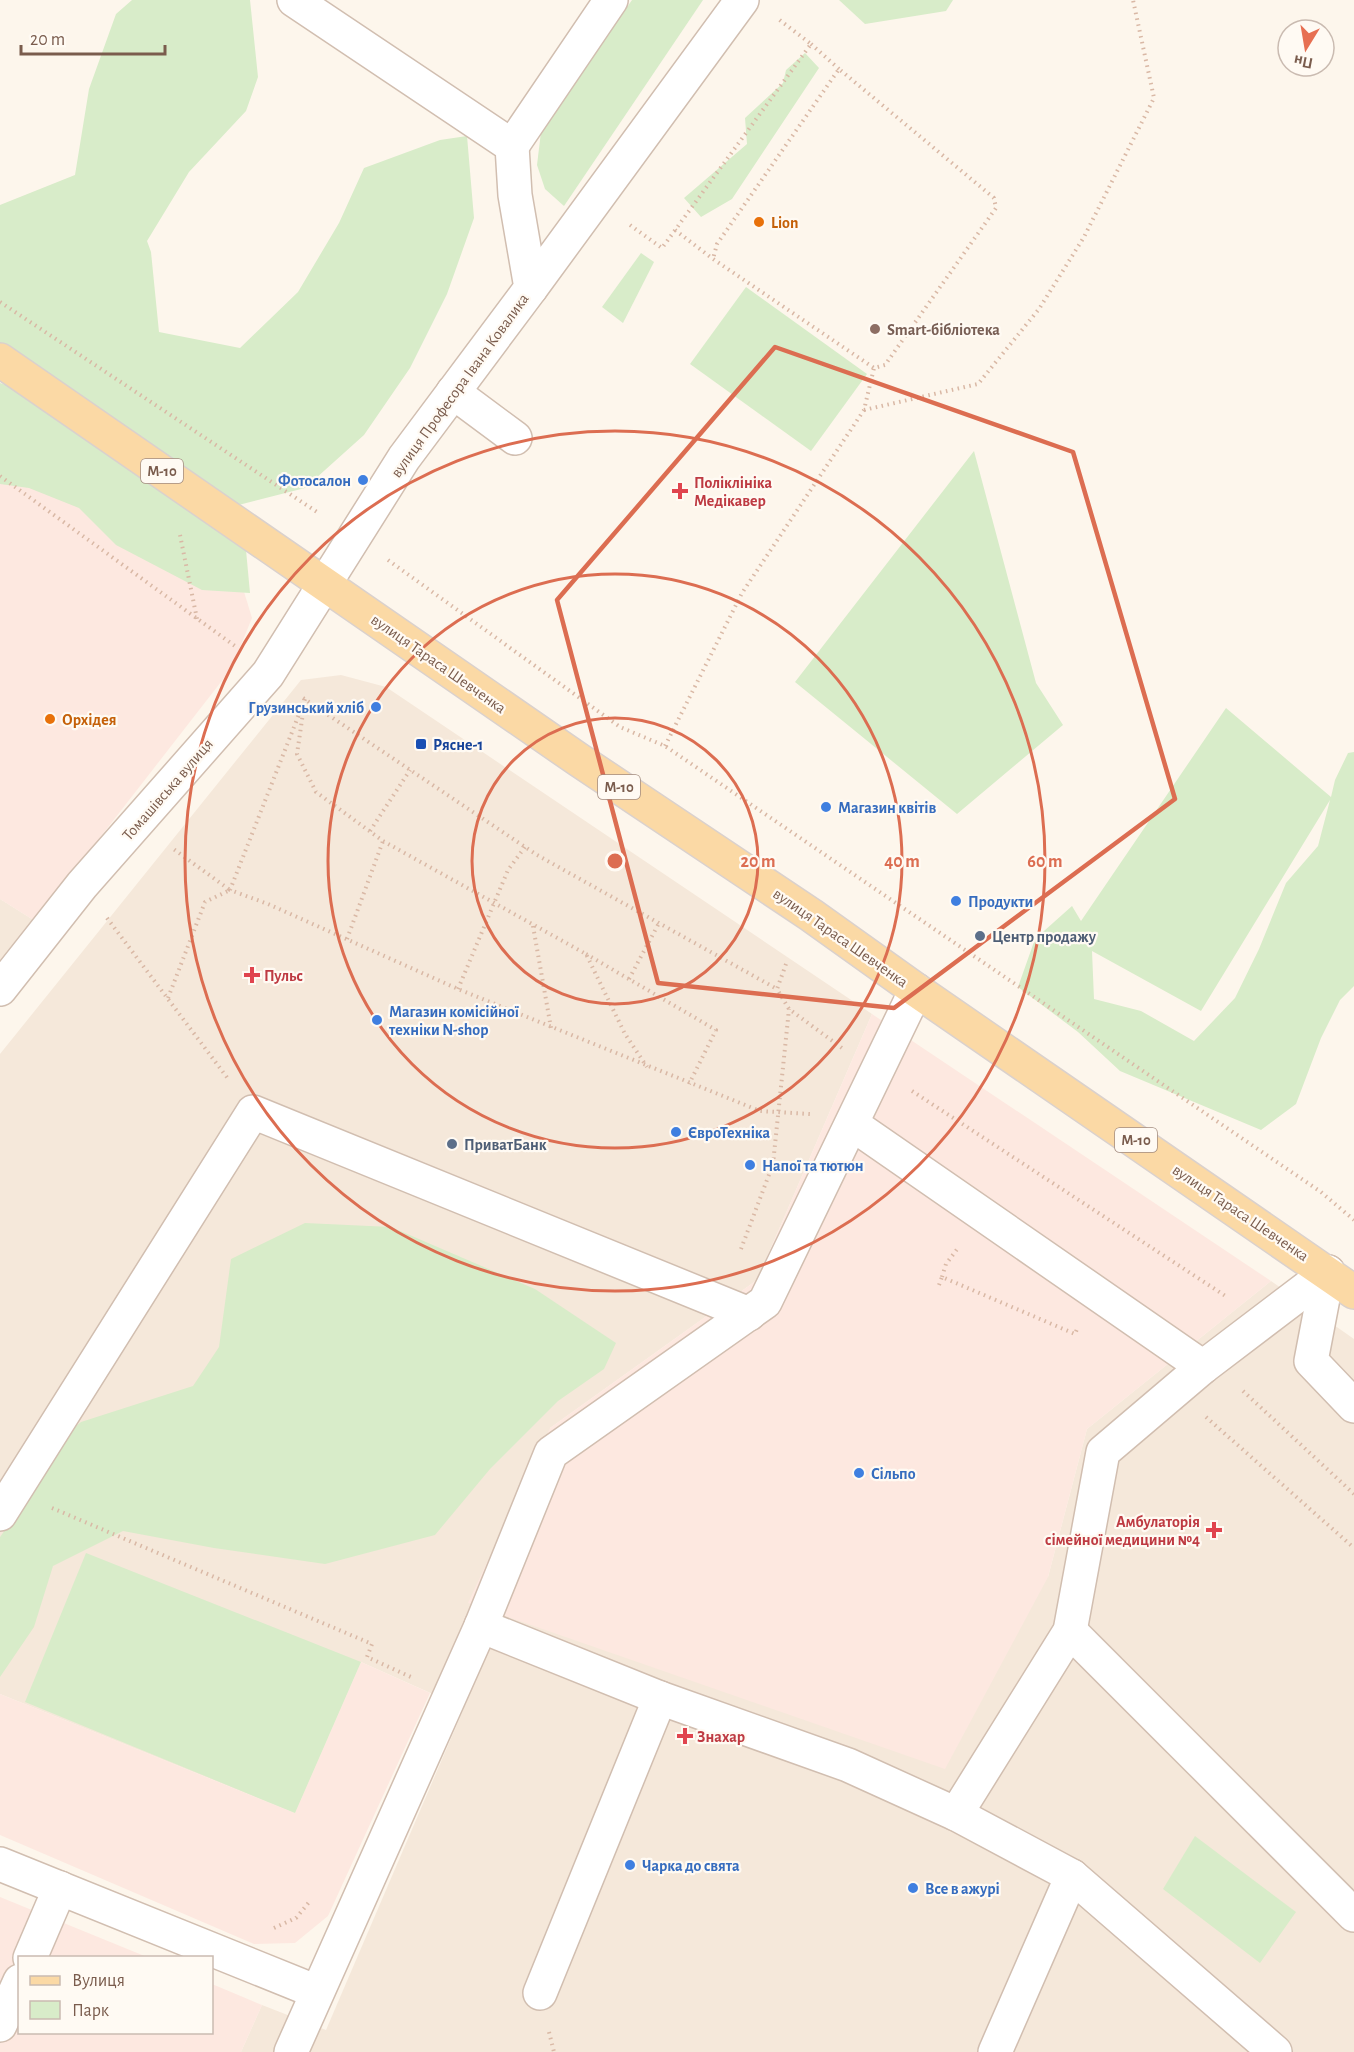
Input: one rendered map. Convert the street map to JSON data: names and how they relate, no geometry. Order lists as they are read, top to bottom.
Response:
{
  "streets": {
    "main road": ["М-10", "вулиця Тараса Шевченка"],
    "street": ["вулиця Професора Івана Ковалика", "Томашівська вулиця"]
  },
  "crossings": [
    ["вулиця Професора Івана Ковалика", "вулиця Тараса Шевченка"],
    ["вулиця Професора Івана Ковалика", "Томашівська вулиця"],
    ["вулиця Тараса Шевченка", "Томашівська вулиця"]
  ],
  "places": {
    "other": [
      "Lion",
      "Smart-бібліотека",
      "Фотосалон",
      "Грузинський хліб",
      "Орхідея",
      "Магазин квітів",
      "Продукти",
      "Центр продажу",
      "Магазин комісійної техніки N-shop",
      "ЄвроТехніка",
      "ПриватБанк",
      "Напої та тютюн",
      "Сільпо",
      "Чарка до свята",
      "Все в ажурі"
    ],
    "health": [
      "Поліклініка Медікавер",
      "Пульс",
      "Амбулаторія сімейної медицини №4",
      "Знахар"
    ],
    "transit": ["Рясне-1"]
  },
  "legend": ["Вулиця", "Парк"],
  "scale_bar": "20 m",
  "north": "bottom",
  "rings": ["20 m", "40 m", "60 m"]
}
